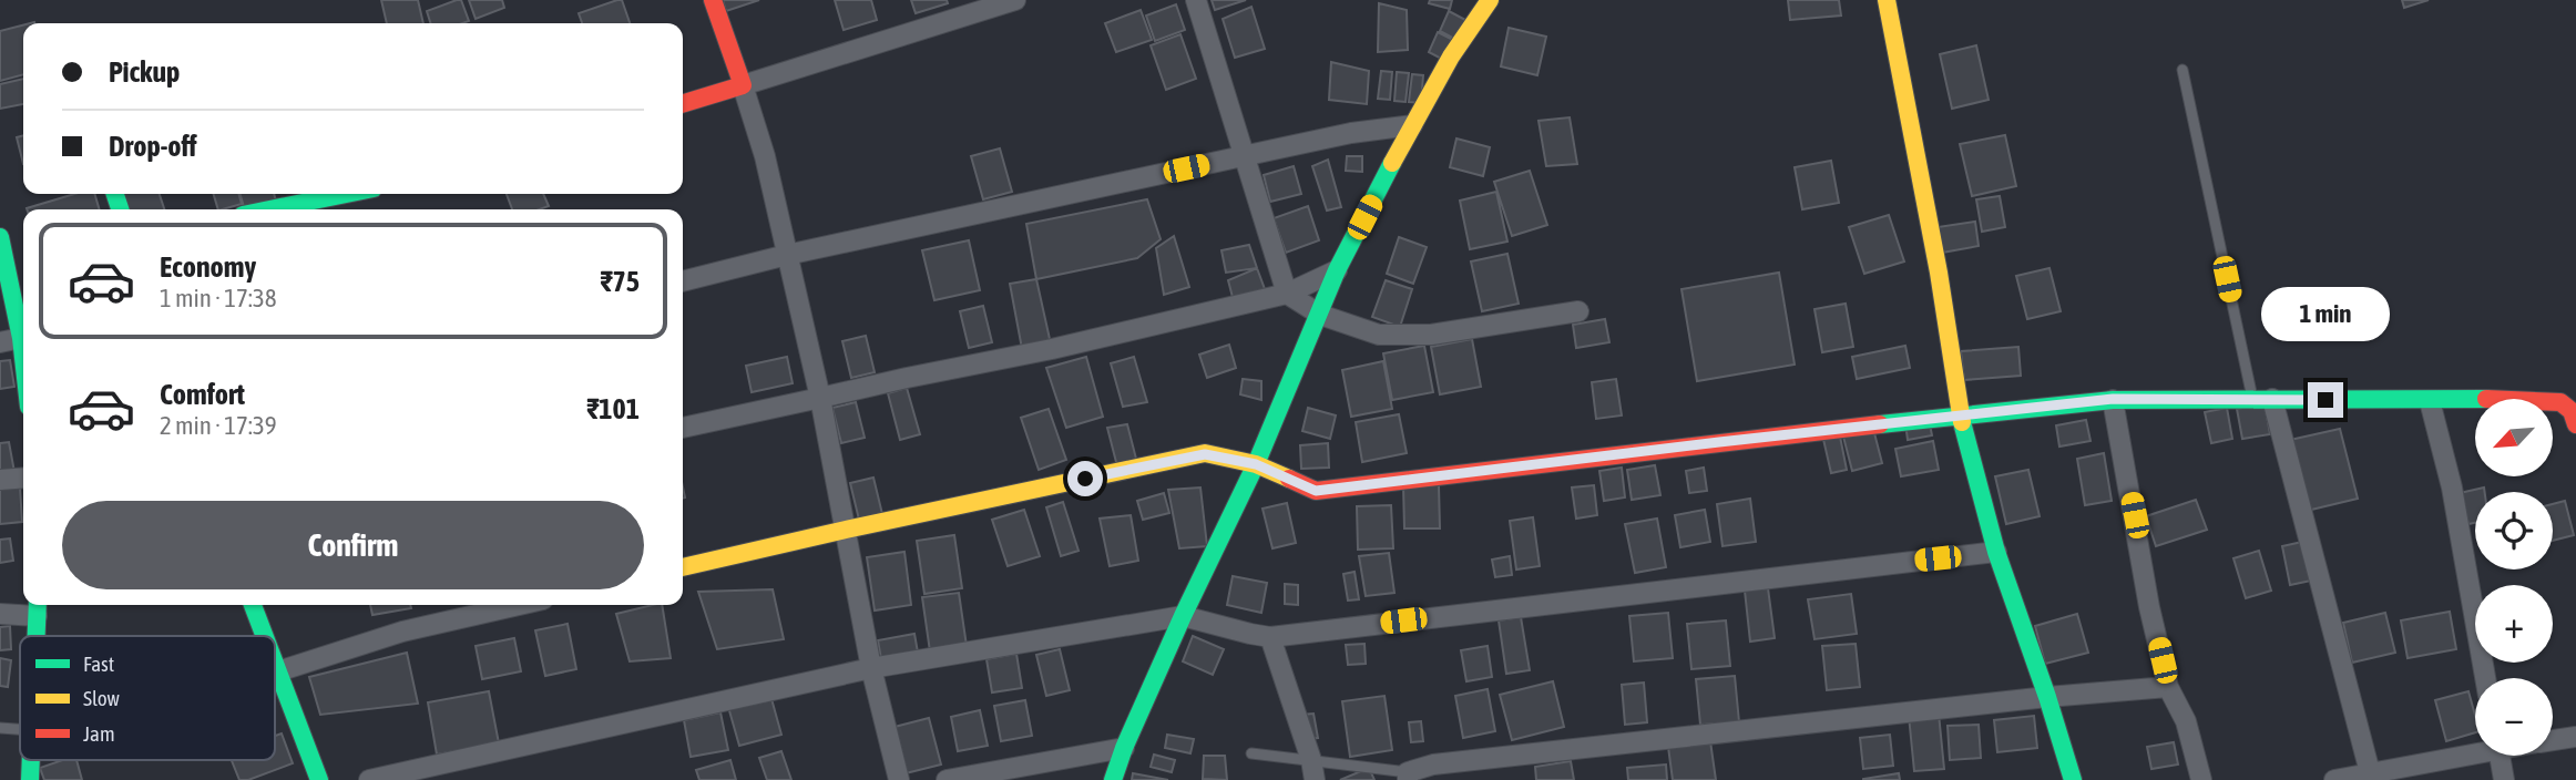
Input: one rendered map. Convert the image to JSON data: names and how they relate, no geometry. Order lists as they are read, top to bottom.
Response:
{
  "legend": ["Fast", "Slow", "Jam"],
  "north": "bottom left",
  "page": {
    "banner": ["Pickup", "Drop-off"],
    "list": [
      {
        "name": "Economy",
        "note": "1 min · 17:38",
        "value": "₹75"
      },
      {
        "name": "Comfort",
        "note": "2 min · 17:39",
        "value": "₹101"
      }
    ],
    "bubble": "1 min",
    "map_buttons": ["+", "−"],
    "buttons": "Confirm"
  }
}
